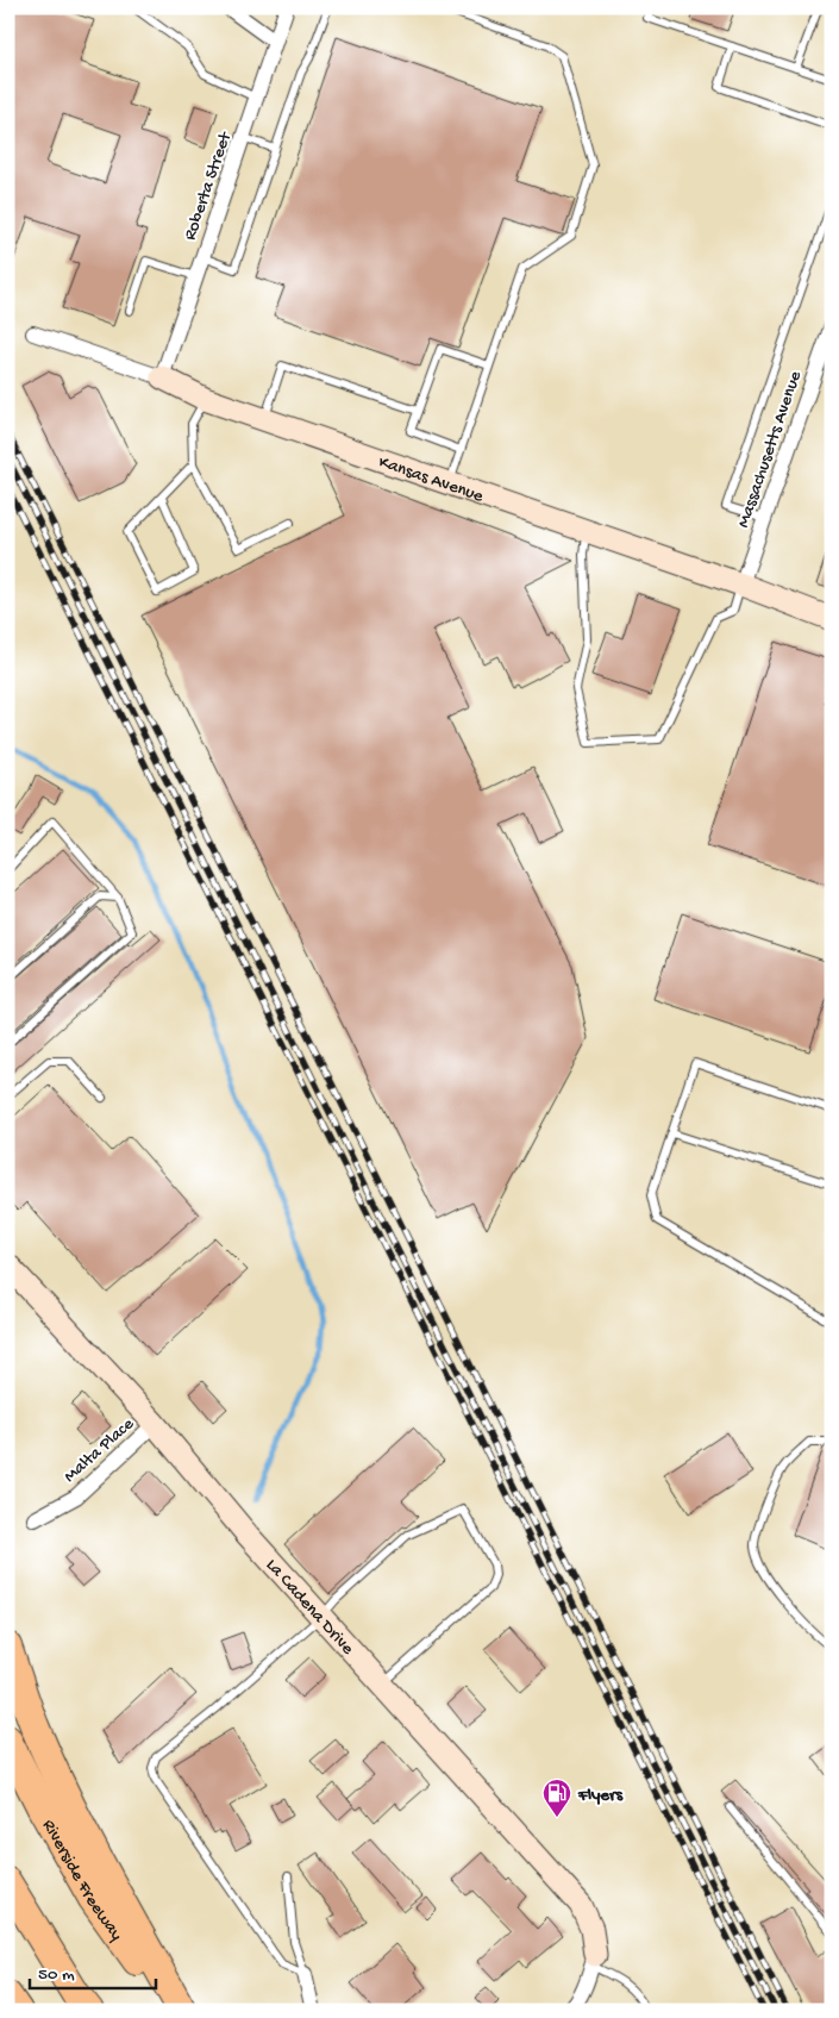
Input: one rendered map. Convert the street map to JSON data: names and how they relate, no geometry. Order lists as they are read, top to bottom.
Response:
{
  "streets": {
    "highway": ["Riverside Freeway"],
    "street": [
      "Roberta Street",
      "Massachusetts Avenue",
      "Kansas Avenue",
      "Malta Place",
      "La Cadena Drive"
    ]
  },
  "crossings": [
    ["Roberta Street", "Kansas Avenue"],
    ["Massachusetts Avenue", "Kansas Avenue"],
    ["Malta Place", "La Cadena Drive"]
  ],
  "places": {
    "fuel station": ["Flyers"]
  },
  "scale_bar": "50 m"
}
